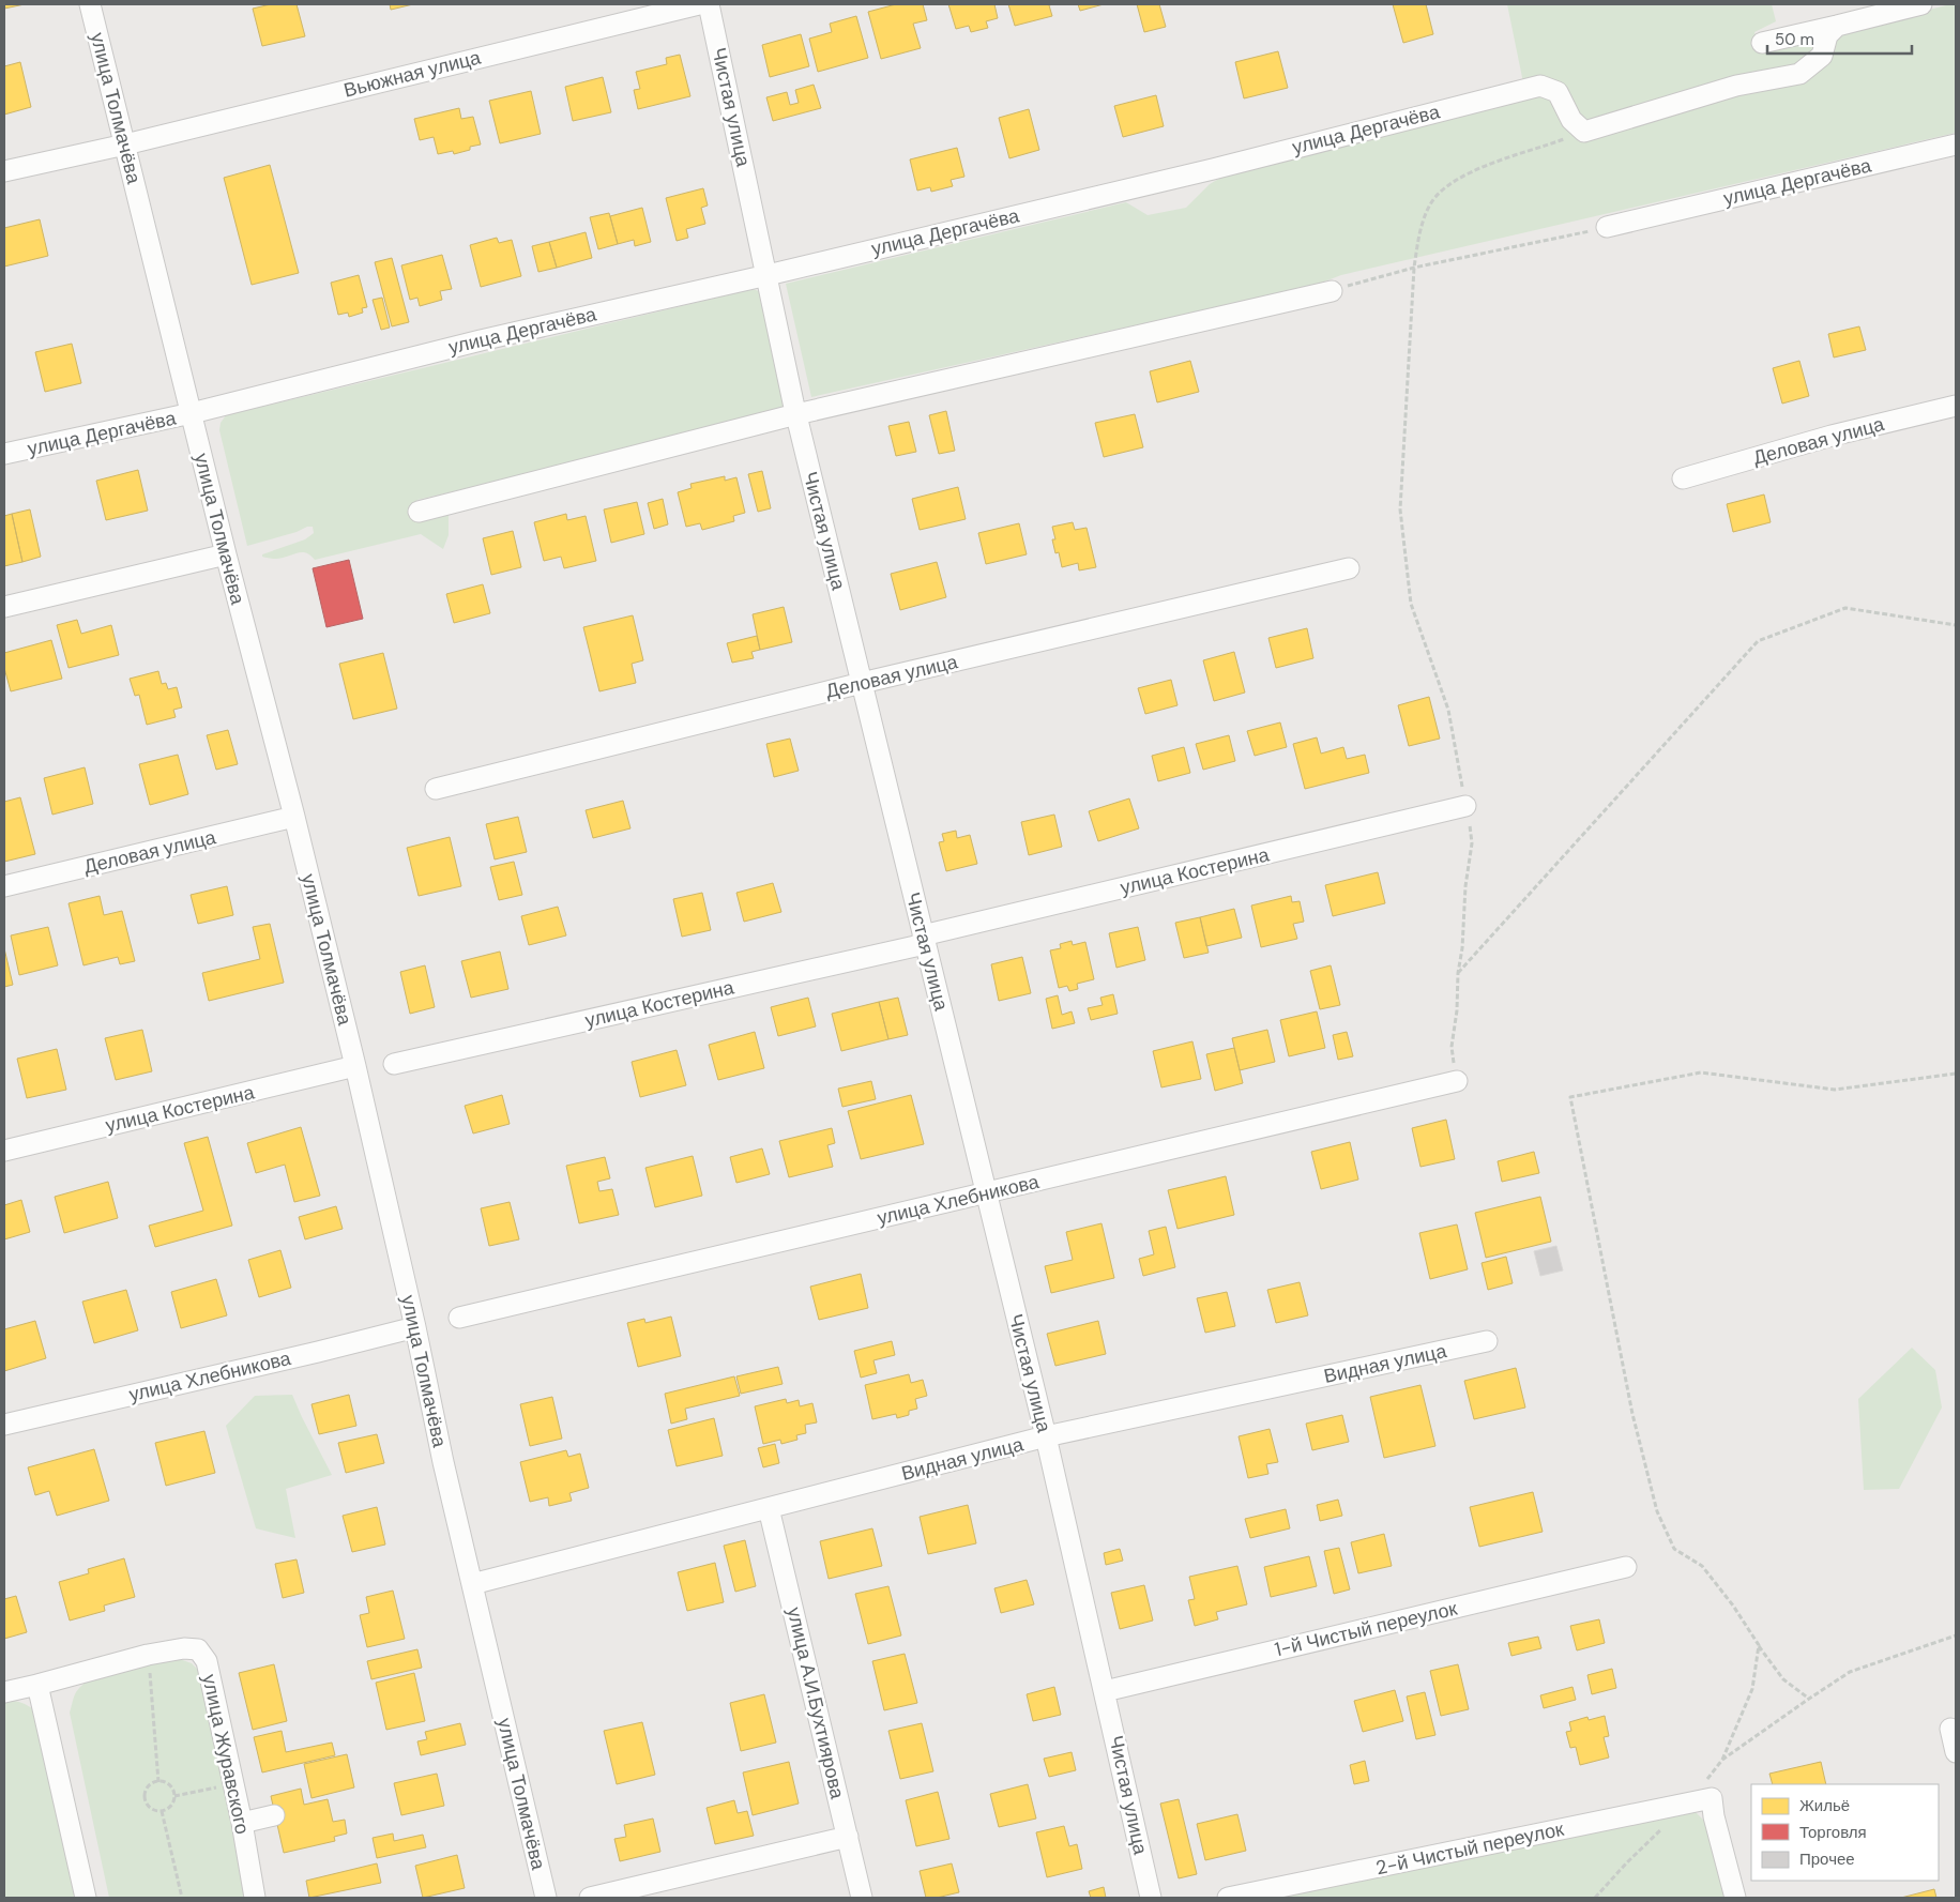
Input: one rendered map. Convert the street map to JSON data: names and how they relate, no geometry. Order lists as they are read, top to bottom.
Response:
{
  "streets": {
    "street": [
      "Вьюжная улица",
      "Чистая улица",
      "улица Толмачёва",
      "улица Дергачёва",
      "Деловая улица",
      "улица Костерина",
      "улица Хлебникова",
      "Видная улица",
      "1-й Чистый переулок",
      "улица А.И.Бухтиярова",
      "улица Журавского",
      "2-й Чистый переулок"
    ]
  },
  "crossings": [
    ["Вьюжная улица", "улица Толмачёва"],
    ["Чистая улица", "улица Дергачёва"],
    ["Чистая улица", "Деловая улица"],
    ["Чистая улица", "улица Костерина"],
    ["Чистая улица", "улица Хлебникова"],
    ["Чистая улица", "Видная улица"],
    ["Чистая улица", "1-й Чистый переулок"],
    ["улица Толмачёва", "улица Дергачёва"],
    ["улица Толмачёва", "Деловая улица"],
    ["улица Толмачёва", "улица Костерина"],
    ["улица Толмачёва", "улица Хлебникова"],
    ["улица Толмачёва", "Видная улица"],
    ["Видная улица", "улица А.И.Бухтиярова"]
  ],
  "legend": ["Жильё", "Торговля", "Прочее"],
  "scale_bar": "50 m"
}
